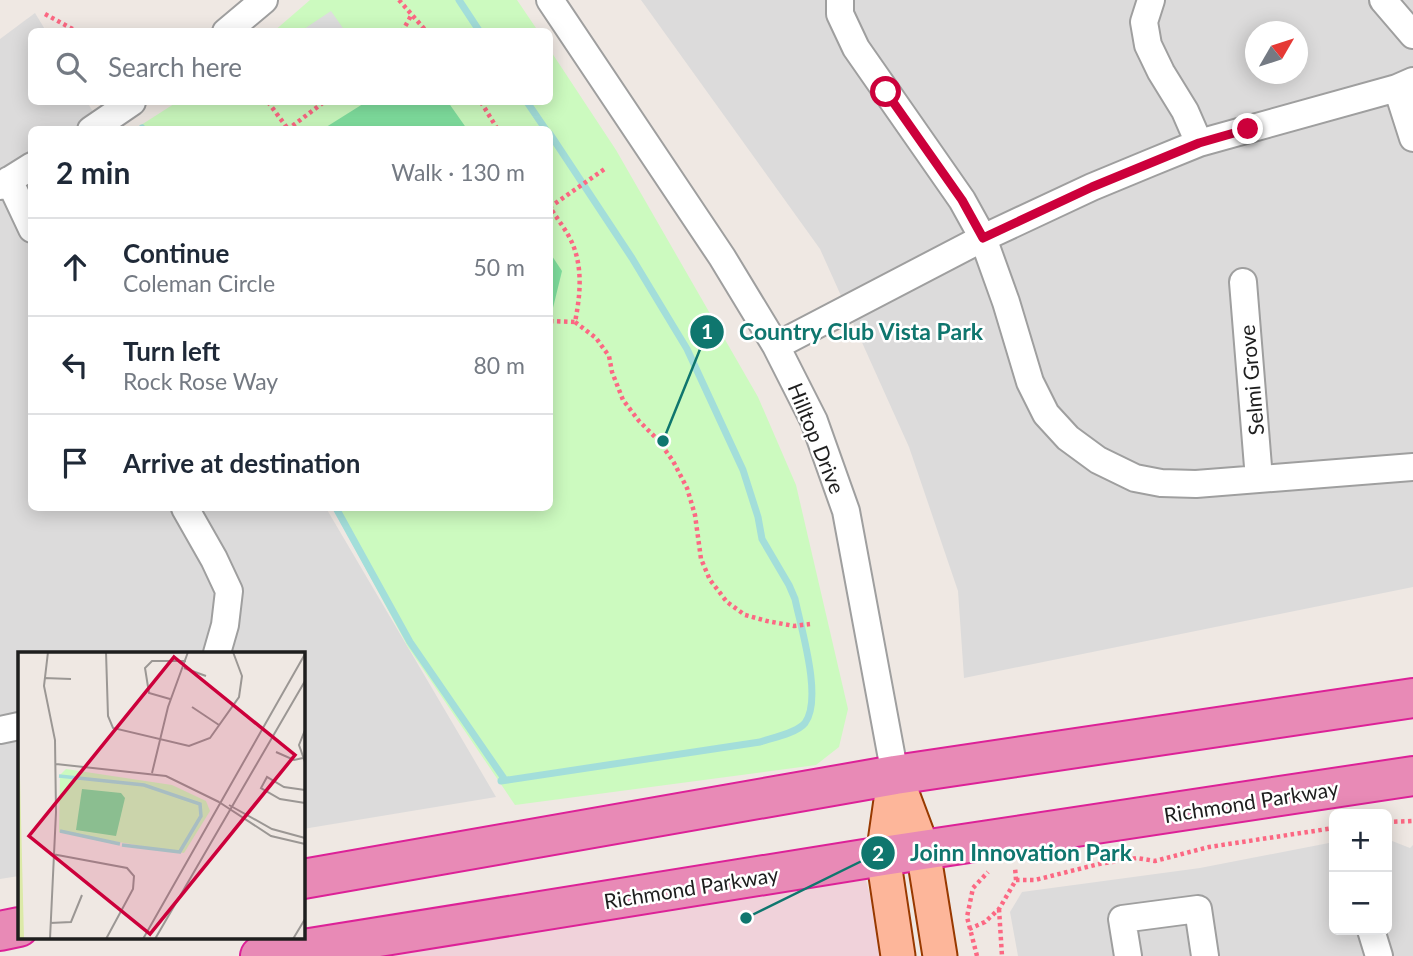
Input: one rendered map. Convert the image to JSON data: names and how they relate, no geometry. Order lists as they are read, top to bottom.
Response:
{
  "streets": {
    "highway": ["Richmond Parkway"],
    "main road": ["Hilltop Drive"],
    "street": ["Selmi Grove"]
  },
  "crossings": [
    ["Hilltop Drive", "Richmond Parkway"]
  ],
  "places": ["Country Club Vista Park", "Joinn Innovation Park"],
  "north": "top right",
  "page": {
    "search": "Search here",
    "heading": ["2 min", "Walk · 130 m"],
    "list": [
      ["Continue", "Coleman Circle", "50 m"],
      ["Turn left", "Rock Rose Way", "80 m"],
      "Arrive at destination"
    ],
    "map_buttons": ["+", "−"]
  }
}
